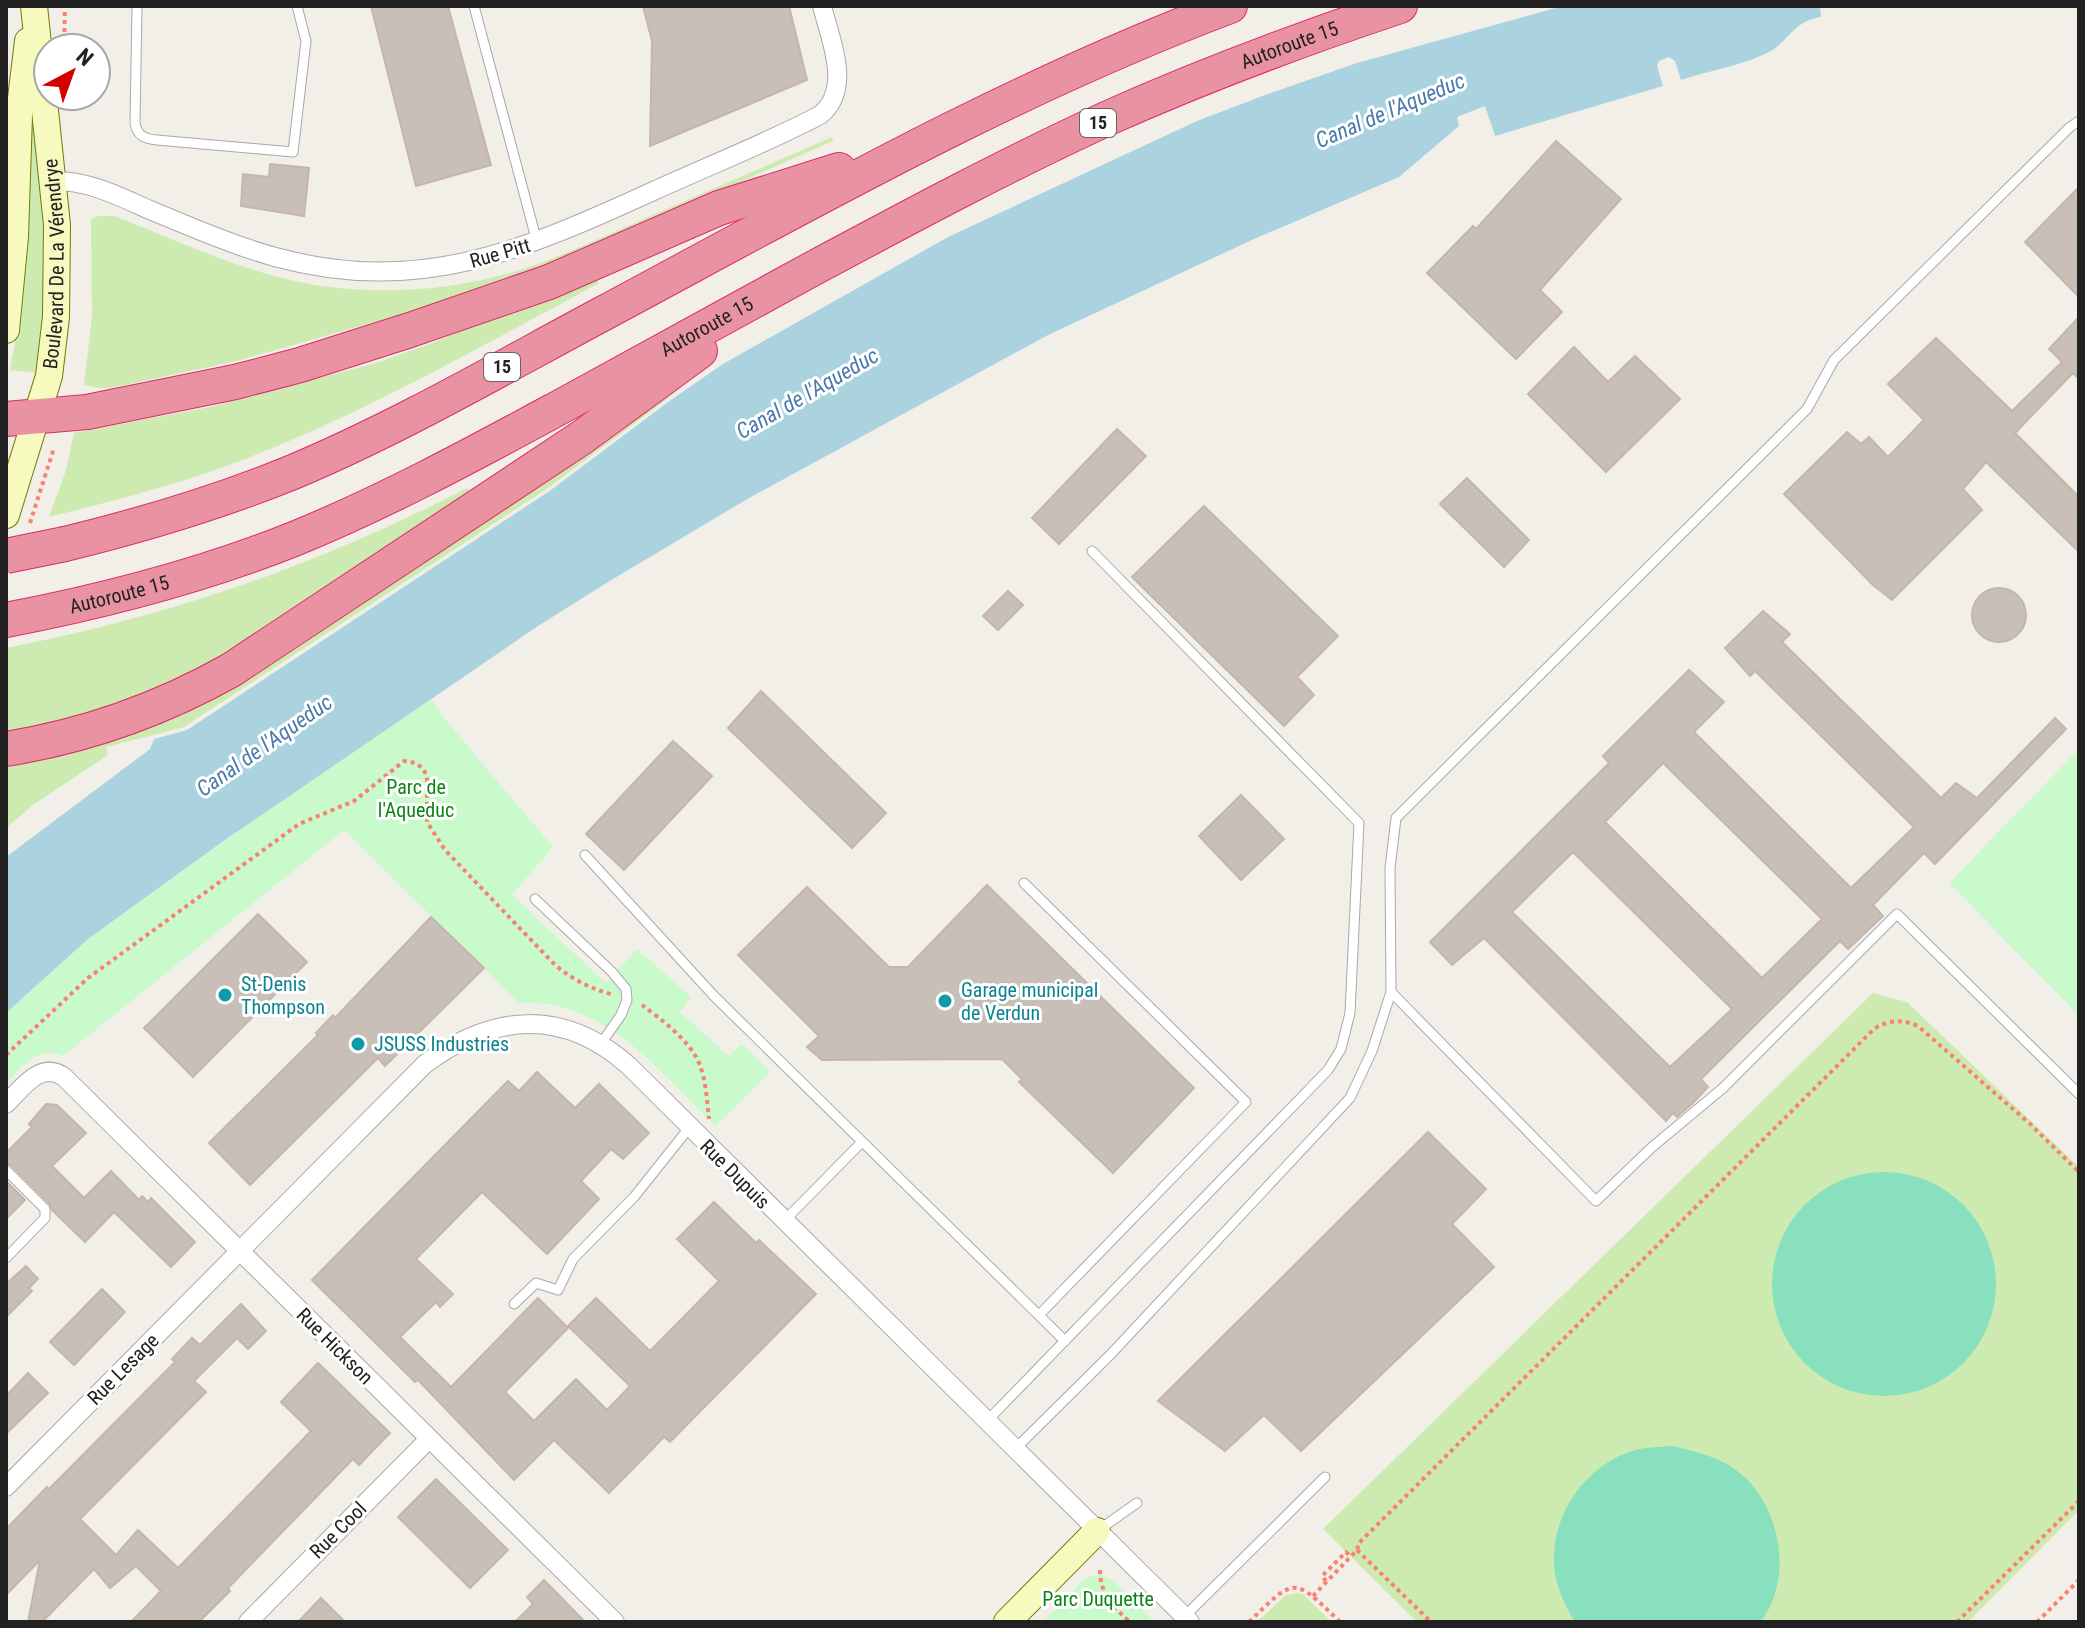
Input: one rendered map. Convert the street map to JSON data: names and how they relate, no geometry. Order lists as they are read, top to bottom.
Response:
{
  "streets": {
    "highway": ["Autoroute 15", "15"],
    "main road": ["Boulevard De La Vérendrye"],
    "street": [
      "Rue Pitt",
      "Rue Dupuis",
      "Rue Hickson",
      "Rue Lesage",
      "Rue Cool"
    ]
  },
  "crossings": [
    ["Rue Pitt", "Boulevard De La Vérendrye"],
    ["Rue Dupuis", "Rue Hickson"],
    ["Rue Dupuis", "Rue Lesage"],
    ["Rue Hickson", "Rue Lesage"],
    ["Rue Hickson", "Rue Cool"]
  ],
  "water": ["Canal de l'Aqueduc"],
  "parks": ["Parc de l'Aqueduc", "Parc Duquette"],
  "places": ["St-Denis Thompson", "Garage municipal de Verdun", "JSUSS Industries"],
  "north": "top right"
}
